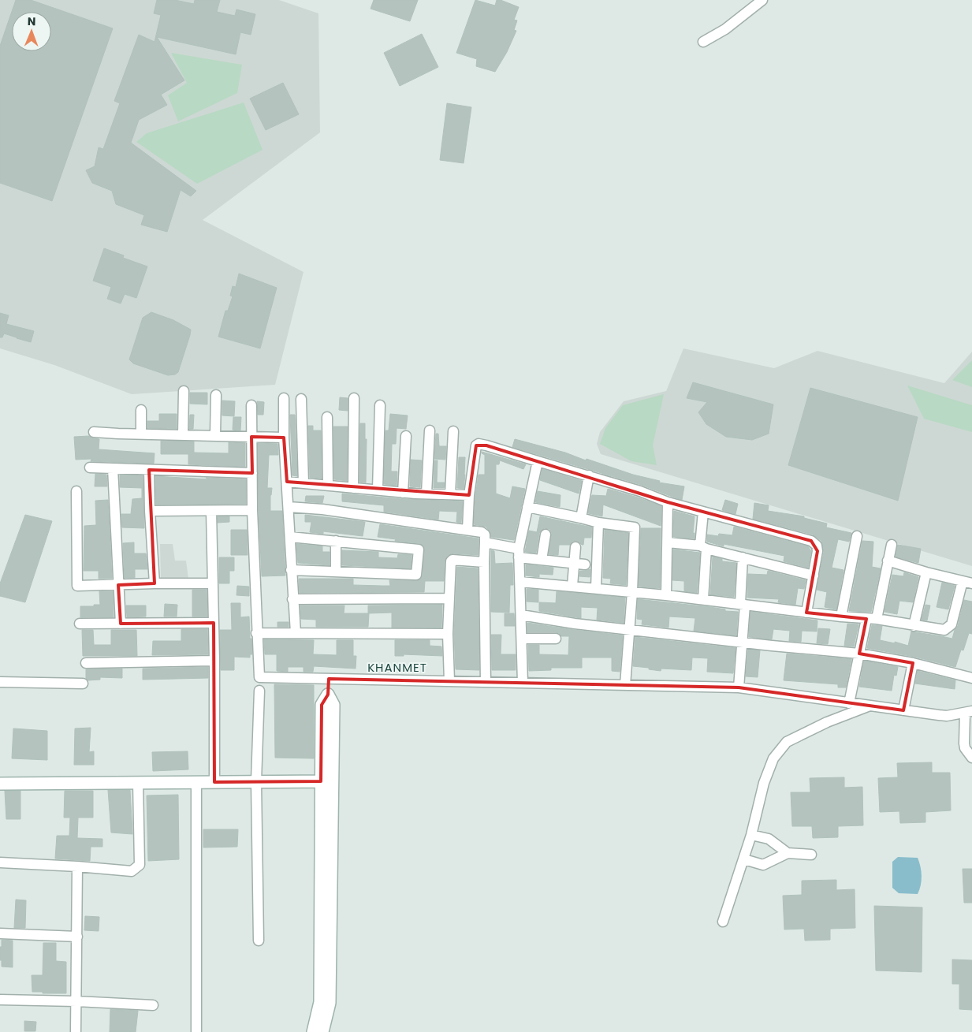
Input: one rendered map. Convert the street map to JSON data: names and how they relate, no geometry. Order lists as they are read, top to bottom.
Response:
{
  "districts": ["KHANMET"],
  "north": "top"
}
